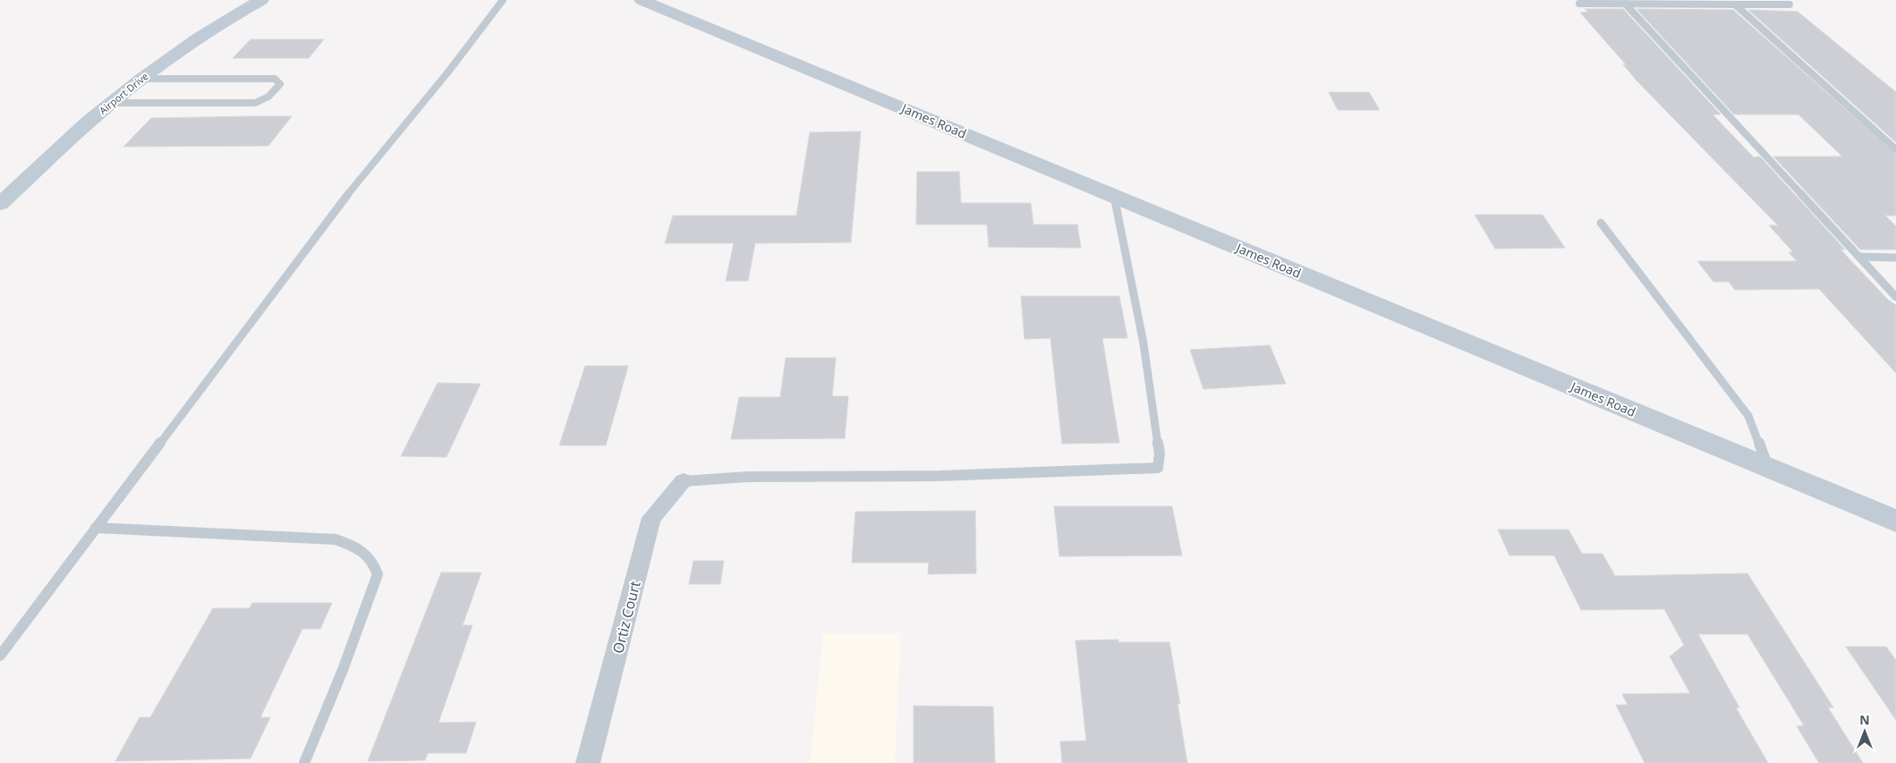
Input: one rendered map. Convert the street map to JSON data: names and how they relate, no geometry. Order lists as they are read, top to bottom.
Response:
{
  "streets": {
    "main road": ["Airport Drive", "James Road"],
    "street": ["Ortiz Court"]
  },
  "north": "top"
}
